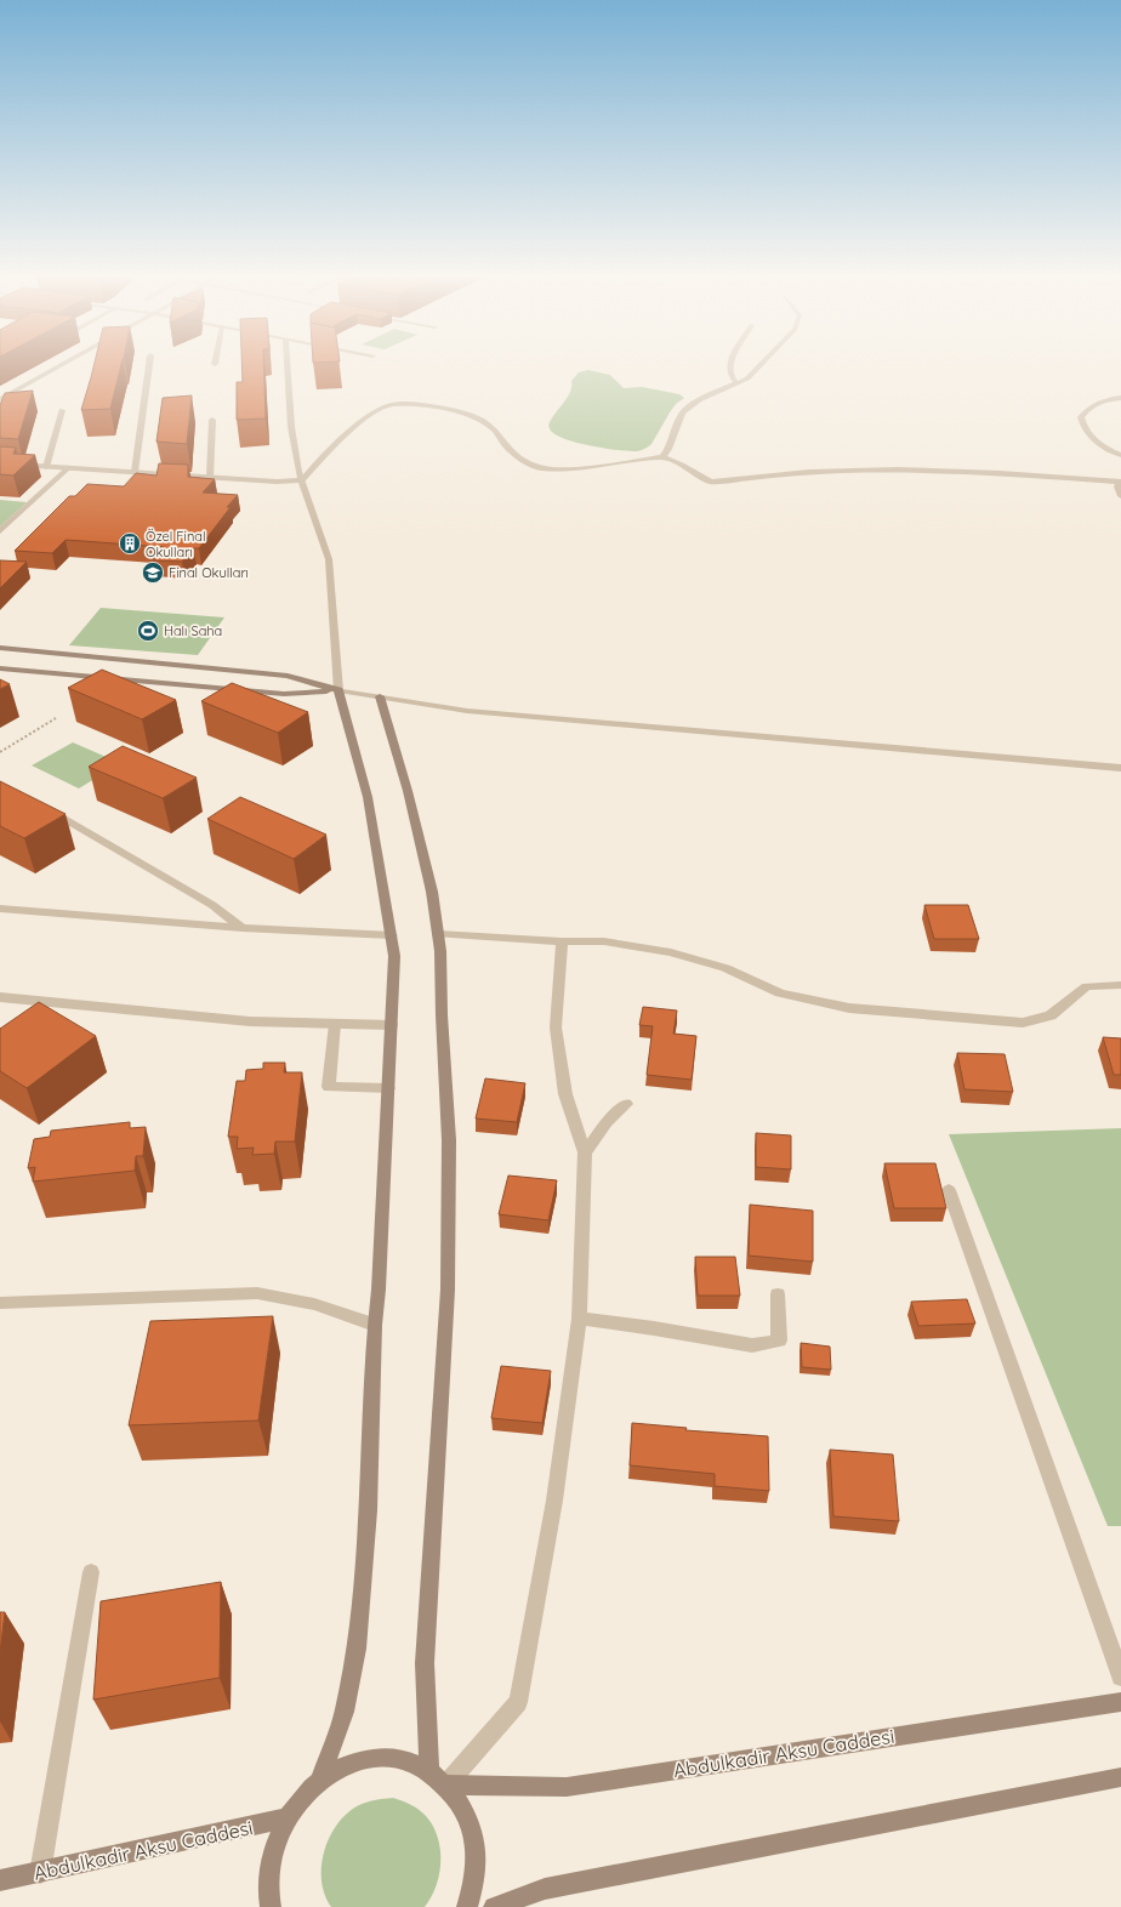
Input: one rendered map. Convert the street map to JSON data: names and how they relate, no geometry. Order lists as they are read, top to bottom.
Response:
{
  "streets": {
    "main road": ["Abdulkadir Aksu Caddesi"]
  },
  "places": {
    "building": ["Özel Final Okulları"],
    "school or university": ["Final Okulları"],
    "sports": ["Halı Saha"]
  }
}
